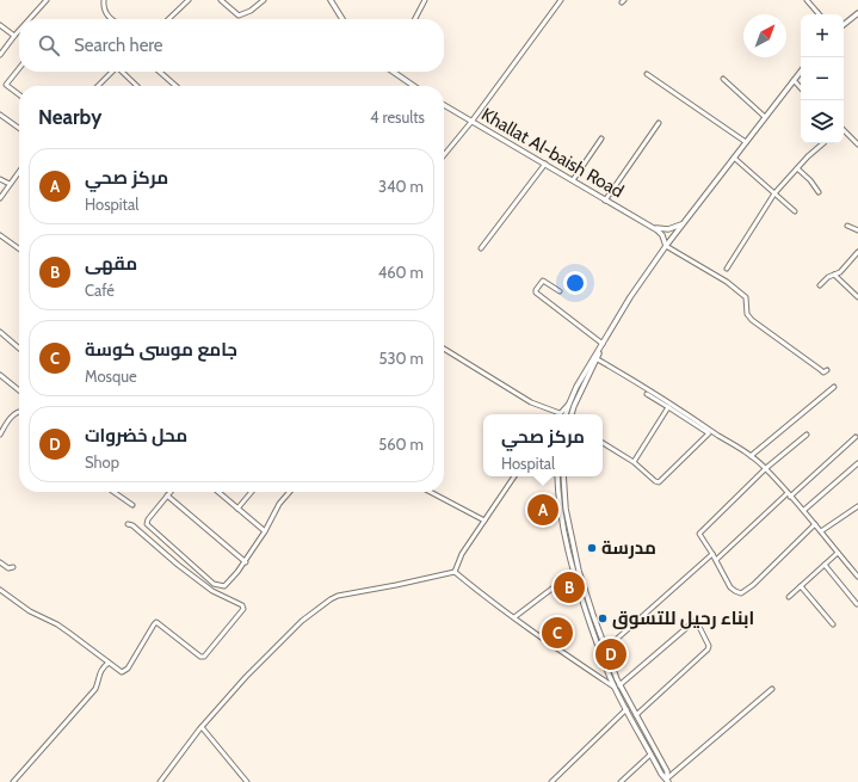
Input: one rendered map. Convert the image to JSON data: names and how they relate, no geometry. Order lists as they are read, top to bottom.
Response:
{
  "streets": {
    "street": ["Khallat Al-baish Road"]
  },
  "places": ["مدرسة", "ابناء رحيل للتسوق"],
  "north": "top right",
  "page": {
    "map_buttons": ["+", "−"],
    "search": "Search here",
    "heading": ["Nearby", "4 results"],
    "list": [
      {
        "mark": "A",
        "name": "مركز صحي",
        "note": "Hospital",
        "value": "340 m"
      },
      {
        "mark": "B",
        "name": "مقهى",
        "note": "Café",
        "value": "460 m"
      },
      {
        "mark": "C",
        "name": "جامع موسى كوسة",
        "note": "Mosque",
        "value": "530 m"
      },
      {
        "mark": "D",
        "name": "محل خضروات",
        "note": "Shop",
        "value": "560 m"
      }
    ],
    "popup": ["مركز صحي", "Hospital"],
    "pins": [
      "A",
      "B",
      "C",
      "D"
    ]
  }
}
